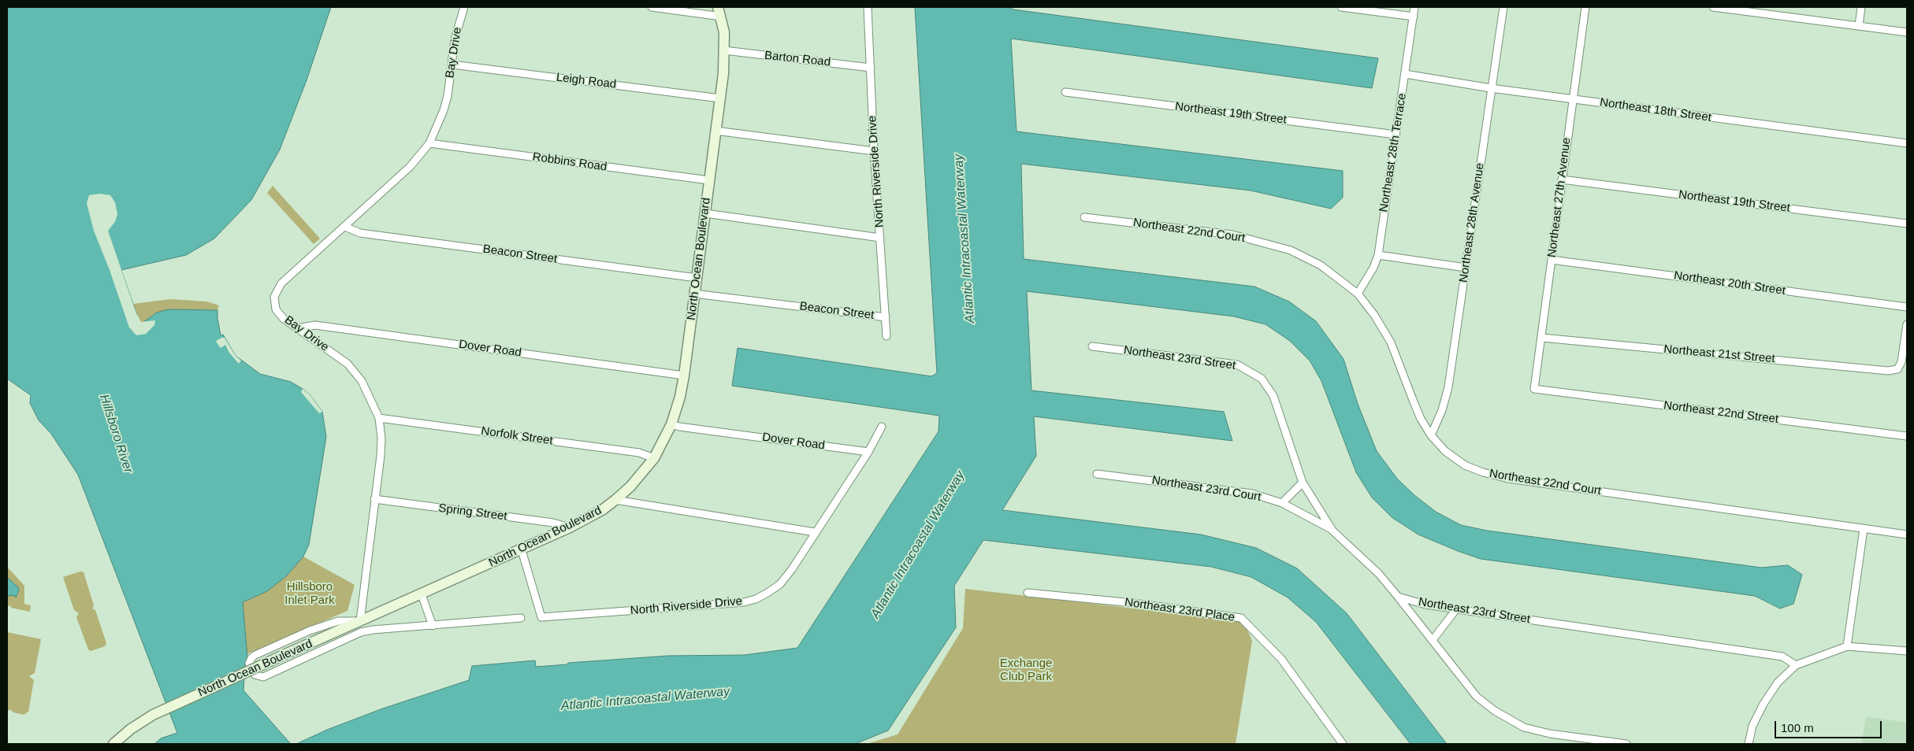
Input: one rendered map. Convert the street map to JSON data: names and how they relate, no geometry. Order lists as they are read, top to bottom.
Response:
{
  "streets": {
    "main road": ["North Ocean Boulevard"],
    "street": [
      "Bay Drive",
      "Barton Road",
      "Leigh Road",
      "Northeast 18th Street",
      "Northeast 19th Street",
      "Northeast 28th Terrace",
      "Robbins Road",
      "North Riverside Drive",
      "Northeast 27th Avenue",
      "Northeast 28th Avenue",
      "Northeast 22nd Court",
      "Beacon Street",
      "Northeast 20th Street",
      "Dover Road",
      "Northeast 21st Street",
      "Northeast 23rd Street",
      "Northeast 22nd Street",
      "Norfolk Street",
      "Northeast 23rd Court",
      "Spring Street",
      "Northeast 23rd Place"
    ]
  },
  "crossings": [
    ["Bay Drive", "Leigh Road"],
    ["Bay Drive", "Robbins Road"],
    ["Bay Drive", "Beacon Street"],
    ["Bay Drive", "North Ocean Boulevard"],
    ["Bay Drive", "Dover Road"],
    ["Bay Drive", "Norfolk Street"],
    ["Bay Drive", "Spring Street"],
    ["Barton Road", "North Riverside Drive"],
    ["Barton Road", "North Ocean Boulevard"],
    ["Leigh Road", "North Ocean Boulevard"],
    ["Northeast 18th Street", "Northeast 28th Terrace"],
    ["Northeast 18th Street", "Northeast 27th Avenue"],
    ["Northeast 18th Street", "Northeast 28th Avenue"],
    ["Northeast 19th Street", "Northeast 28th Terrace"],
    ["Northeast 19th Street", "Northeast 27th Avenue"],
    ["Northeast 28th Terrace", "Northeast 22nd Court"],
    ["Robbins Road", "North Ocean Boulevard"],
    ["North Riverside Drive", "Beacon Street"],
    ["North Riverside Drive", "North Ocean Boulevard"],
    ["North Riverside Drive", "Dover Road"],
    ["Northeast 27th Avenue", "Northeast 20th Street"],
    ["Northeast 27th Avenue", "Northeast 21st Street"],
    ["Northeast 27th Avenue", "Northeast 22nd Street"],
    ["Northeast 28th Avenue", "Northeast 22nd Court"],
    ["Beacon Street", "North Ocean Boulevard"],
    ["North Ocean Boulevard", "Dover Road"],
    ["North Ocean Boulevard", "Norfolk Street"],
    ["North Ocean Boulevard", "Spring Street"],
    ["Northeast 23rd Street", "Northeast 23rd Court"]
  ],
  "water": ["Atlantic Intracoastal Waterway", "Hillsboro River"],
  "parks": ["Hillsboro Inlet Park", "Exchange Club Park"],
  "scale_bar": "100 m"
}
